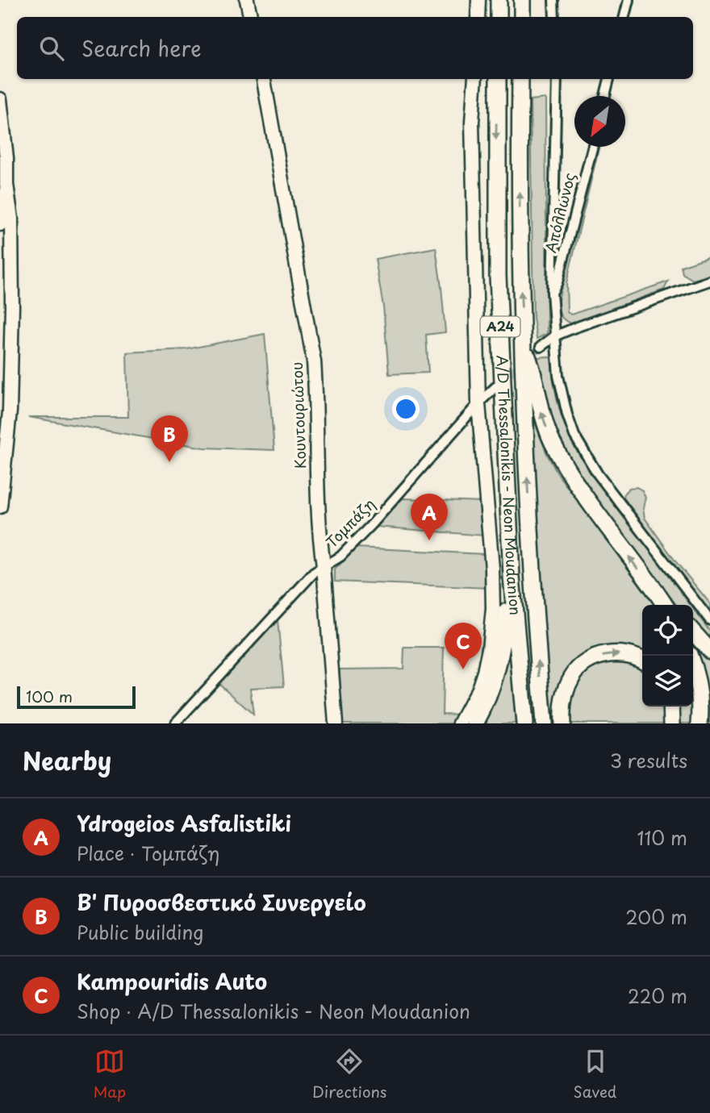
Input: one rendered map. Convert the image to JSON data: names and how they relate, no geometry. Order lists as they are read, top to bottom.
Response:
{
  "streets": {
    "highway": ["Α24", "A/D Thessalonikis - Neon Moudanion"],
    "street": ["Απόλλωνος", "Κουντουριώτου", "Τομπάζη"]
  },
  "crossings": [
    ["Α24", "A/D Thessalonikis - Neon Moudanion"],
    ["Κουντουριώτου", "Τομπάζη"]
  ],
  "scale_bar": "100 m",
  "north": "bottom left",
  "page": {
    "search": "Search here",
    "pins": ["B", "A", "C"],
    "scale": "100 m",
    "heading": ["Nearby", "3 results"],
    "list": [
      {
        "mark": "A",
        "name": "Ydrogeios Asfalistiki",
        "note": "Place · Τομπάζη",
        "value": "110 m"
      },
      {
        "mark": "B",
        "name": "Β' Πυροσβεστικό Συνεργείο",
        "note": "Public building",
        "value": "200 m"
      },
      {
        "mark": "C",
        "name": "Kampouridis Auto",
        "note": "Shop · A/D Thessalonikis - Neon Moudanion",
        "value": "220 m"
      }
    ],
    "nav": ["Map", "Directions", "Saved"]
  }
}
